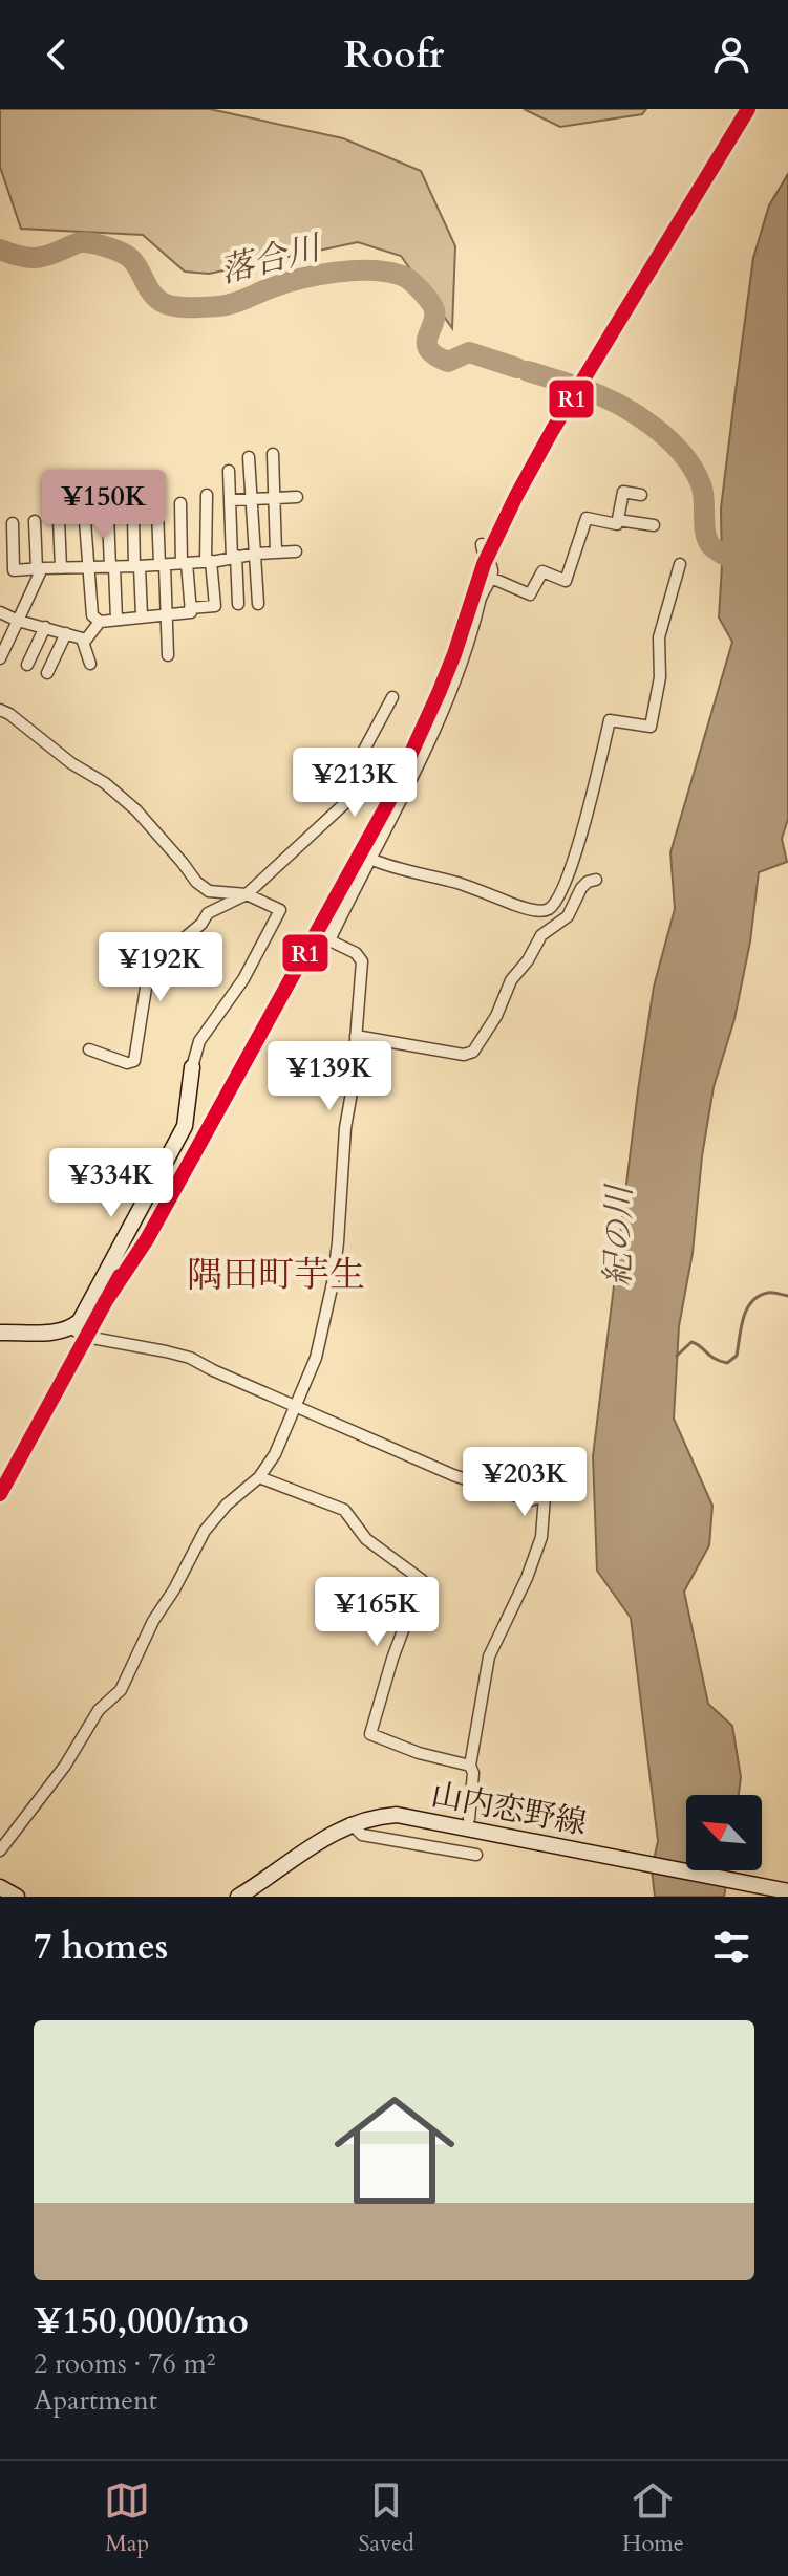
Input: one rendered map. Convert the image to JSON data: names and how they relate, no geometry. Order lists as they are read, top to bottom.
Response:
{
  "streets": {
    "main road": ["山内恋野線"]
  },
  "districts": ["隅田町芋生"],
  "water": ["落合川", "紀の川"],
  "lines": ["transit line R1"],
  "north": "top left",
  "page": {
    "header": "Roofr",
    "price": [
      "¥150K",
      "¥213K",
      "¥192K",
      "¥139K",
      "¥334K",
      "¥203K",
      "¥165K"
    ],
    "heading": "7 homes",
    "list": [
      {
        "name": "¥150,000/mo",
        "note": "2 rooms · 76 m² · Apartment"
      }
    ],
    "tabs": ["Map", "Saved", "Home"]
  }
}
